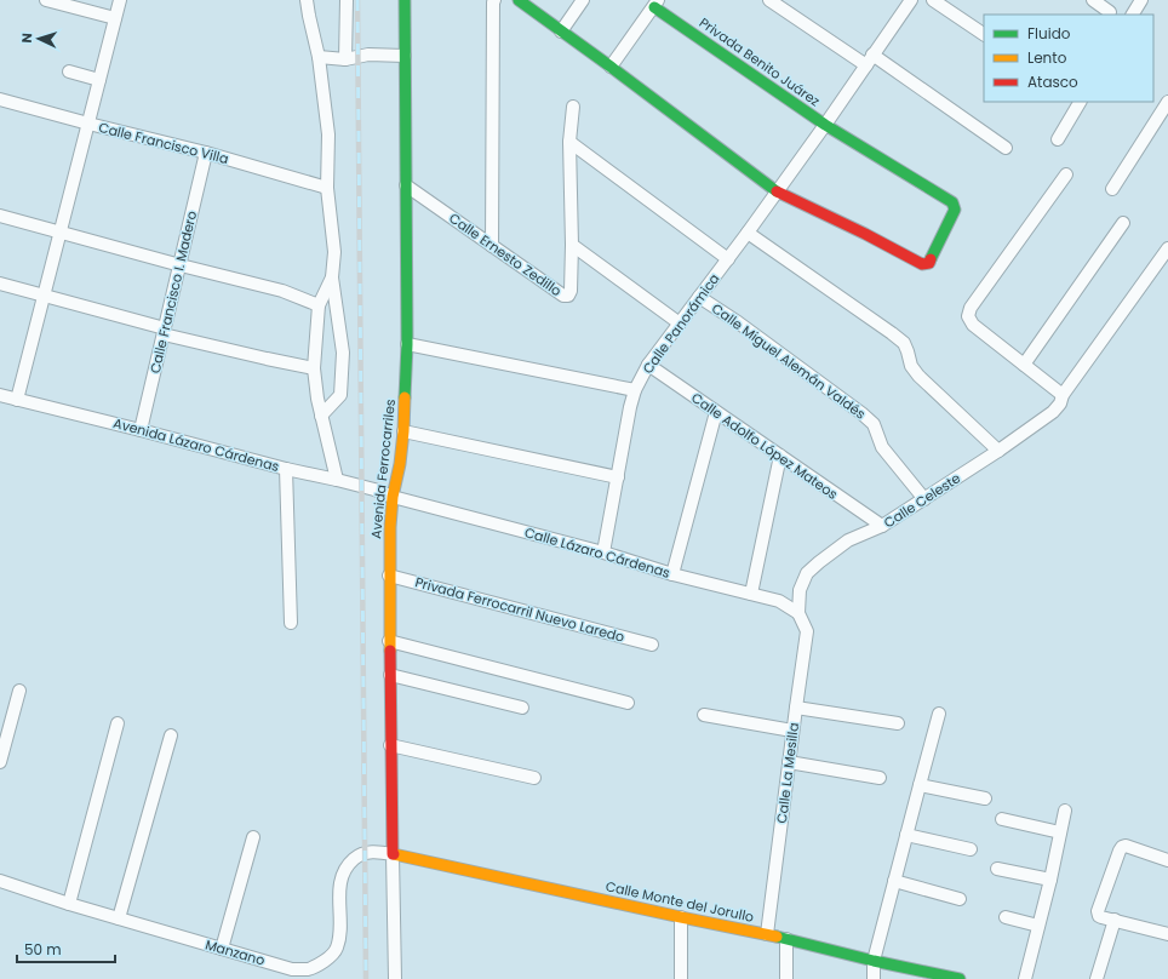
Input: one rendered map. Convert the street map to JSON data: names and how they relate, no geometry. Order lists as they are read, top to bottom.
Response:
{
  "streets": {
    "street": [
      "Privada Benito Juárez",
      "Calle Francisco Villa",
      "Calle Ernesto Zedillo",
      "Calle Francisco I. Madero",
      "Calle Panorámica",
      "Calle Miguel Alemán Valdés",
      "Avenida Lázaro Cárdenas",
      "Calle Adolfo López Mateos",
      "Avenida Ferrocarriles",
      "Calle Celeste",
      "Calle Lázaro Cárdenas",
      "Privada Ferrocarril Nuevo Laredo",
      "Calle La Mesilla",
      "Calle Monte del Jorullo",
      "Manzano"
    ]
  },
  "crossings": [
    ["Privada Benito Juárez", "Calle Panorámica"],
    ["Calle Francisco Villa", "Calle Francisco I. Madero"],
    ["Calle Ernesto Zedillo", "Avenida Ferrocarriles"],
    ["Calle Francisco I. Madero", "Avenida Lázaro Cárdenas"],
    ["Calle Panorámica", "Calle Miguel Alemán Valdés"],
    ["Calle Panorámica", "Calle Adolfo López Mateos"],
    ["Calle Panorámica", "Calle Lázaro Cárdenas"],
    ["Calle Miguel Alemán Valdés", "Calle Celeste"],
    ["Avenida Lázaro Cárdenas", "Avenida Ferrocarriles"],
    ["Avenida Lázaro Cárdenas", "Calle Lázaro Cárdenas"],
    ["Calle Adolfo López Mateos", "Calle Celeste"],
    ["Avenida Ferrocarriles", "Calle Lázaro Cárdenas"],
    ["Avenida Ferrocarriles", "Privada Ferrocarril Nuevo Laredo"],
    ["Avenida Ferrocarriles", "Calle Monte del Jorullo"],
    ["Avenida Ferrocarriles", "Manzano"],
    ["Calle Celeste", "Calle Lázaro Cárdenas"],
    ["Calle Celeste", "Calle La Mesilla"],
    ["Calle Lázaro Cárdenas", "Calle La Mesilla"],
    ["Calle La Mesilla", "Calle Monte del Jorullo"],
    ["Calle Monte del Jorullo", "Manzano"]
  ],
  "legend": ["Fluido", "Lento", "Atasco"],
  "scale_bar": "50 m",
  "north": "left"
}
